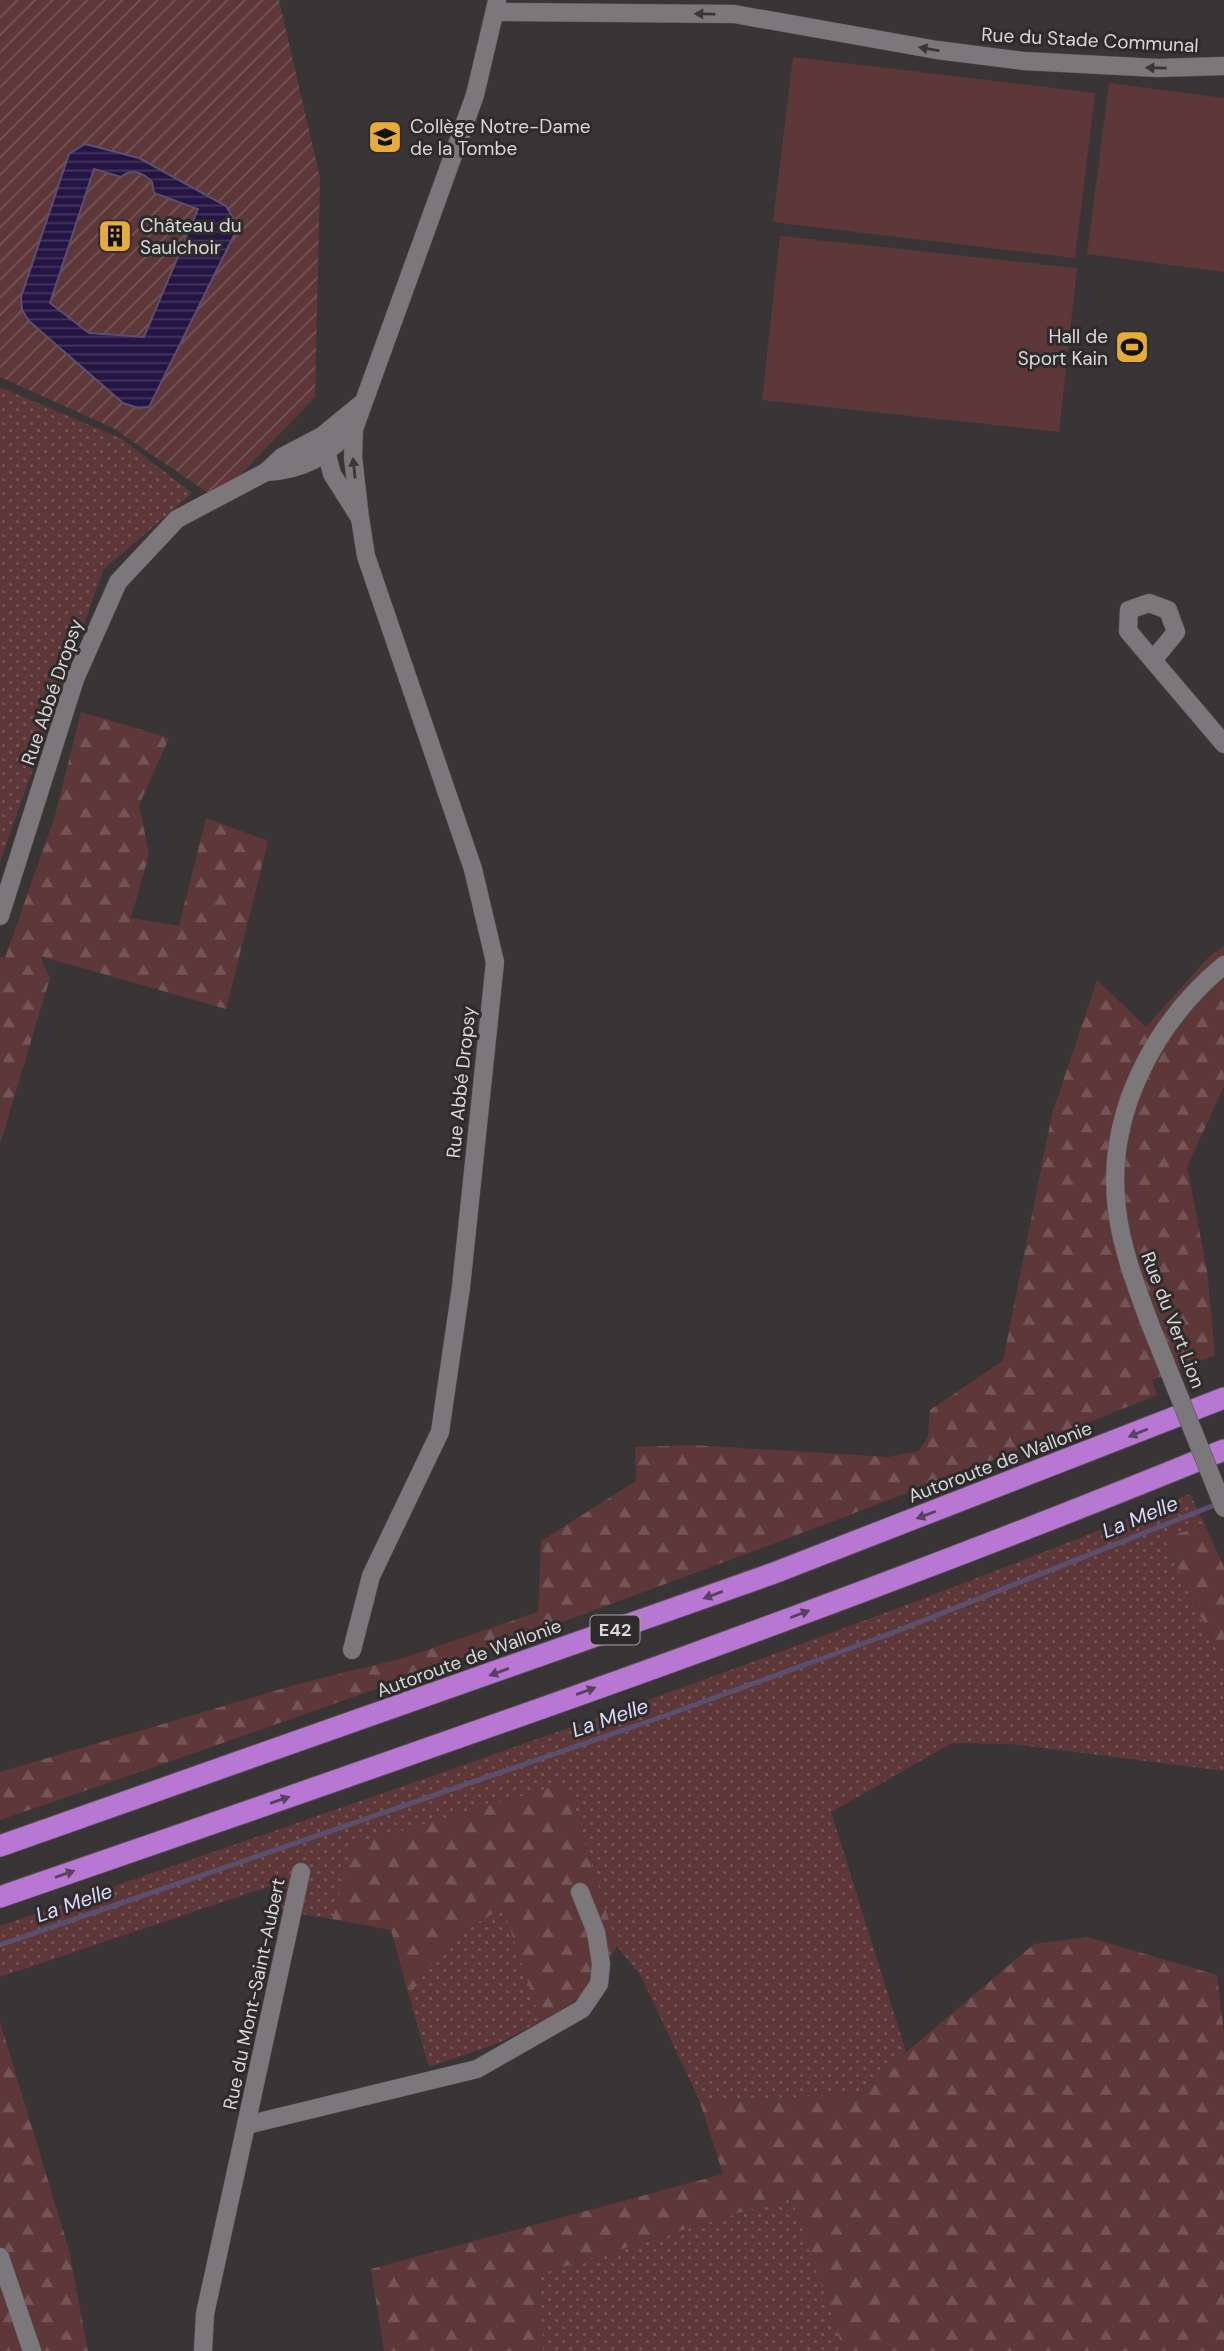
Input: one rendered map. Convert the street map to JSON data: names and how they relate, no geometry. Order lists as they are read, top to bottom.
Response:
{
  "streets": {
    "highway": ["Autoroute de Wallonie", "E42"],
    "street": [
      "Rue du Stade Communal",
      "Rue Abbé Dropsy",
      "Rue du Vert Lion",
      "Rue du Mont-Saint-Aubert"
    ]
  },
  "crossings": [
    ["Rue du Stade Communal", "Rue Abbé Dropsy"]
  ],
  "one_way": ["Rue du Stade Communal"],
  "water": ["La Melle"],
  "places": {
    "school or university": ["Collège Notre-Dame de la Tombe"],
    "building": ["Château du Saulchoir"],
    "sports": ["Hall de Sport Kain"]
  }
}
